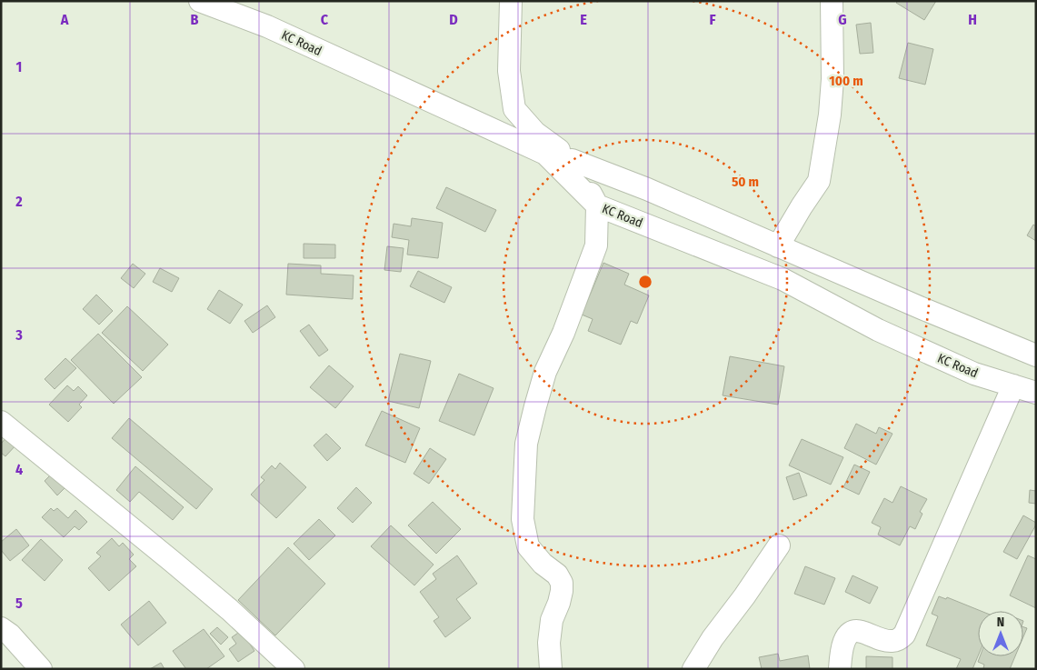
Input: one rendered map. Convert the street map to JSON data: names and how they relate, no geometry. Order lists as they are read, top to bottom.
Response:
{
  "streets": {
    "street": ["KC Road"]
  },
  "north": "top",
  "grid": {
    "columns": [
      "A",
      "B",
      "C",
      "D",
      "E",
      "F",
      "G",
      "H"
    ],
    "rows": [
      "1",
      "2",
      "3",
      "4",
      "5"
    ]
  },
  "rings": ["100 m", "50 m"]
}
